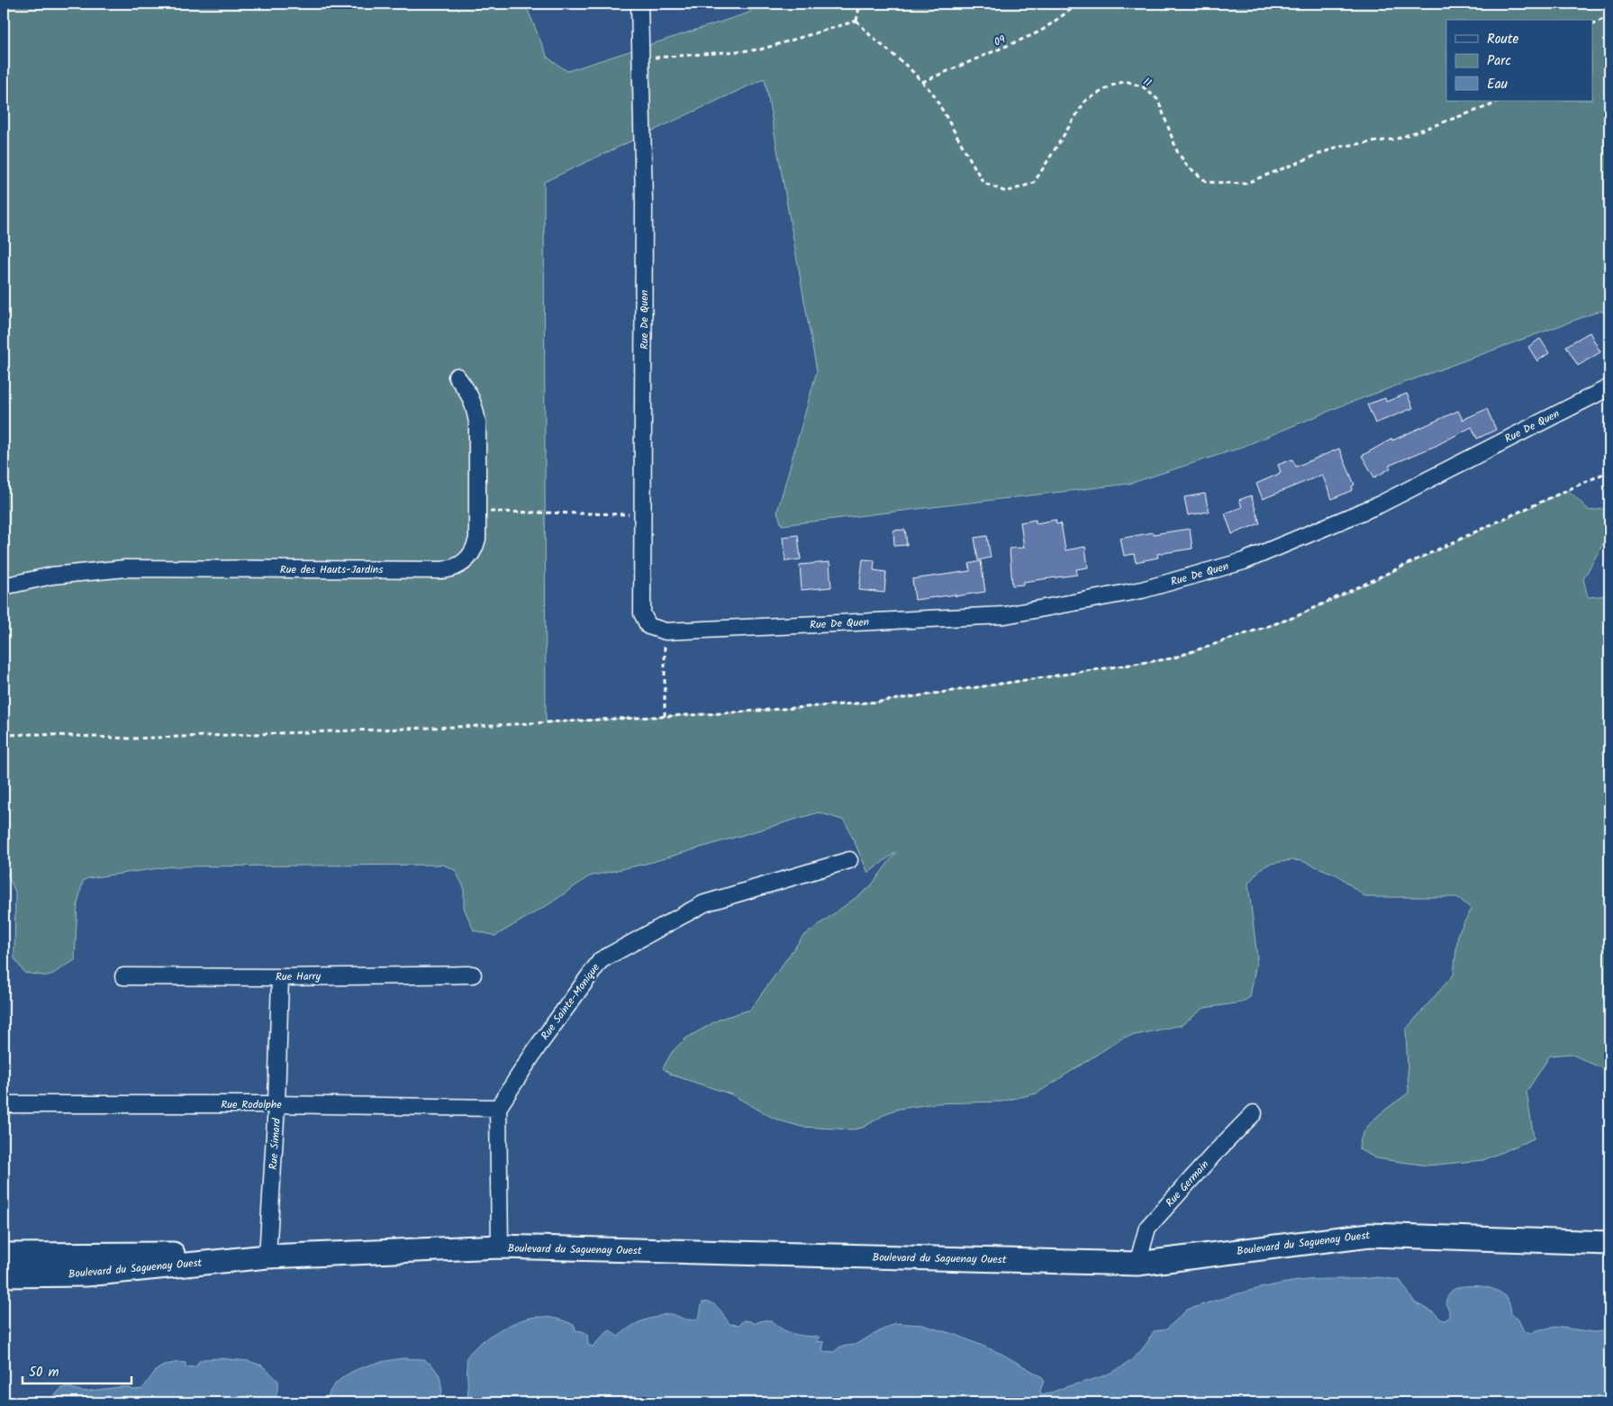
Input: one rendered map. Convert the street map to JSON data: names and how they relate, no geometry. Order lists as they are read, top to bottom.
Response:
{
  "streets": {
    "main road": ["Boulevard du Saguenay Ouest"],
    "street": [
      "Rue De Quen",
      "Rue des Hauts-Jardins",
      "Rue Harry",
      "Rue Sainte-Monique",
      "Rue Rodolphe",
      "Rue Simard",
      "Rue Germain"
    ],
    "path": ["09", "11"]
  },
  "crossings": [
    ["09", "11"],
    ["Rue Harry", "Rue Simard"],
    ["Rue Sainte-Monique", "Rue Rodolphe"],
    ["Rue Rodolphe", "Rue Simard"],
    ["Rue Simard", "Boulevard du Saguenay Ouest"],
    ["Rue Germain", "Boulevard du Saguenay Ouest"]
  ],
  "legend": ["Route", "Parc", "Eau"],
  "scale_bar": "50 m"
}
